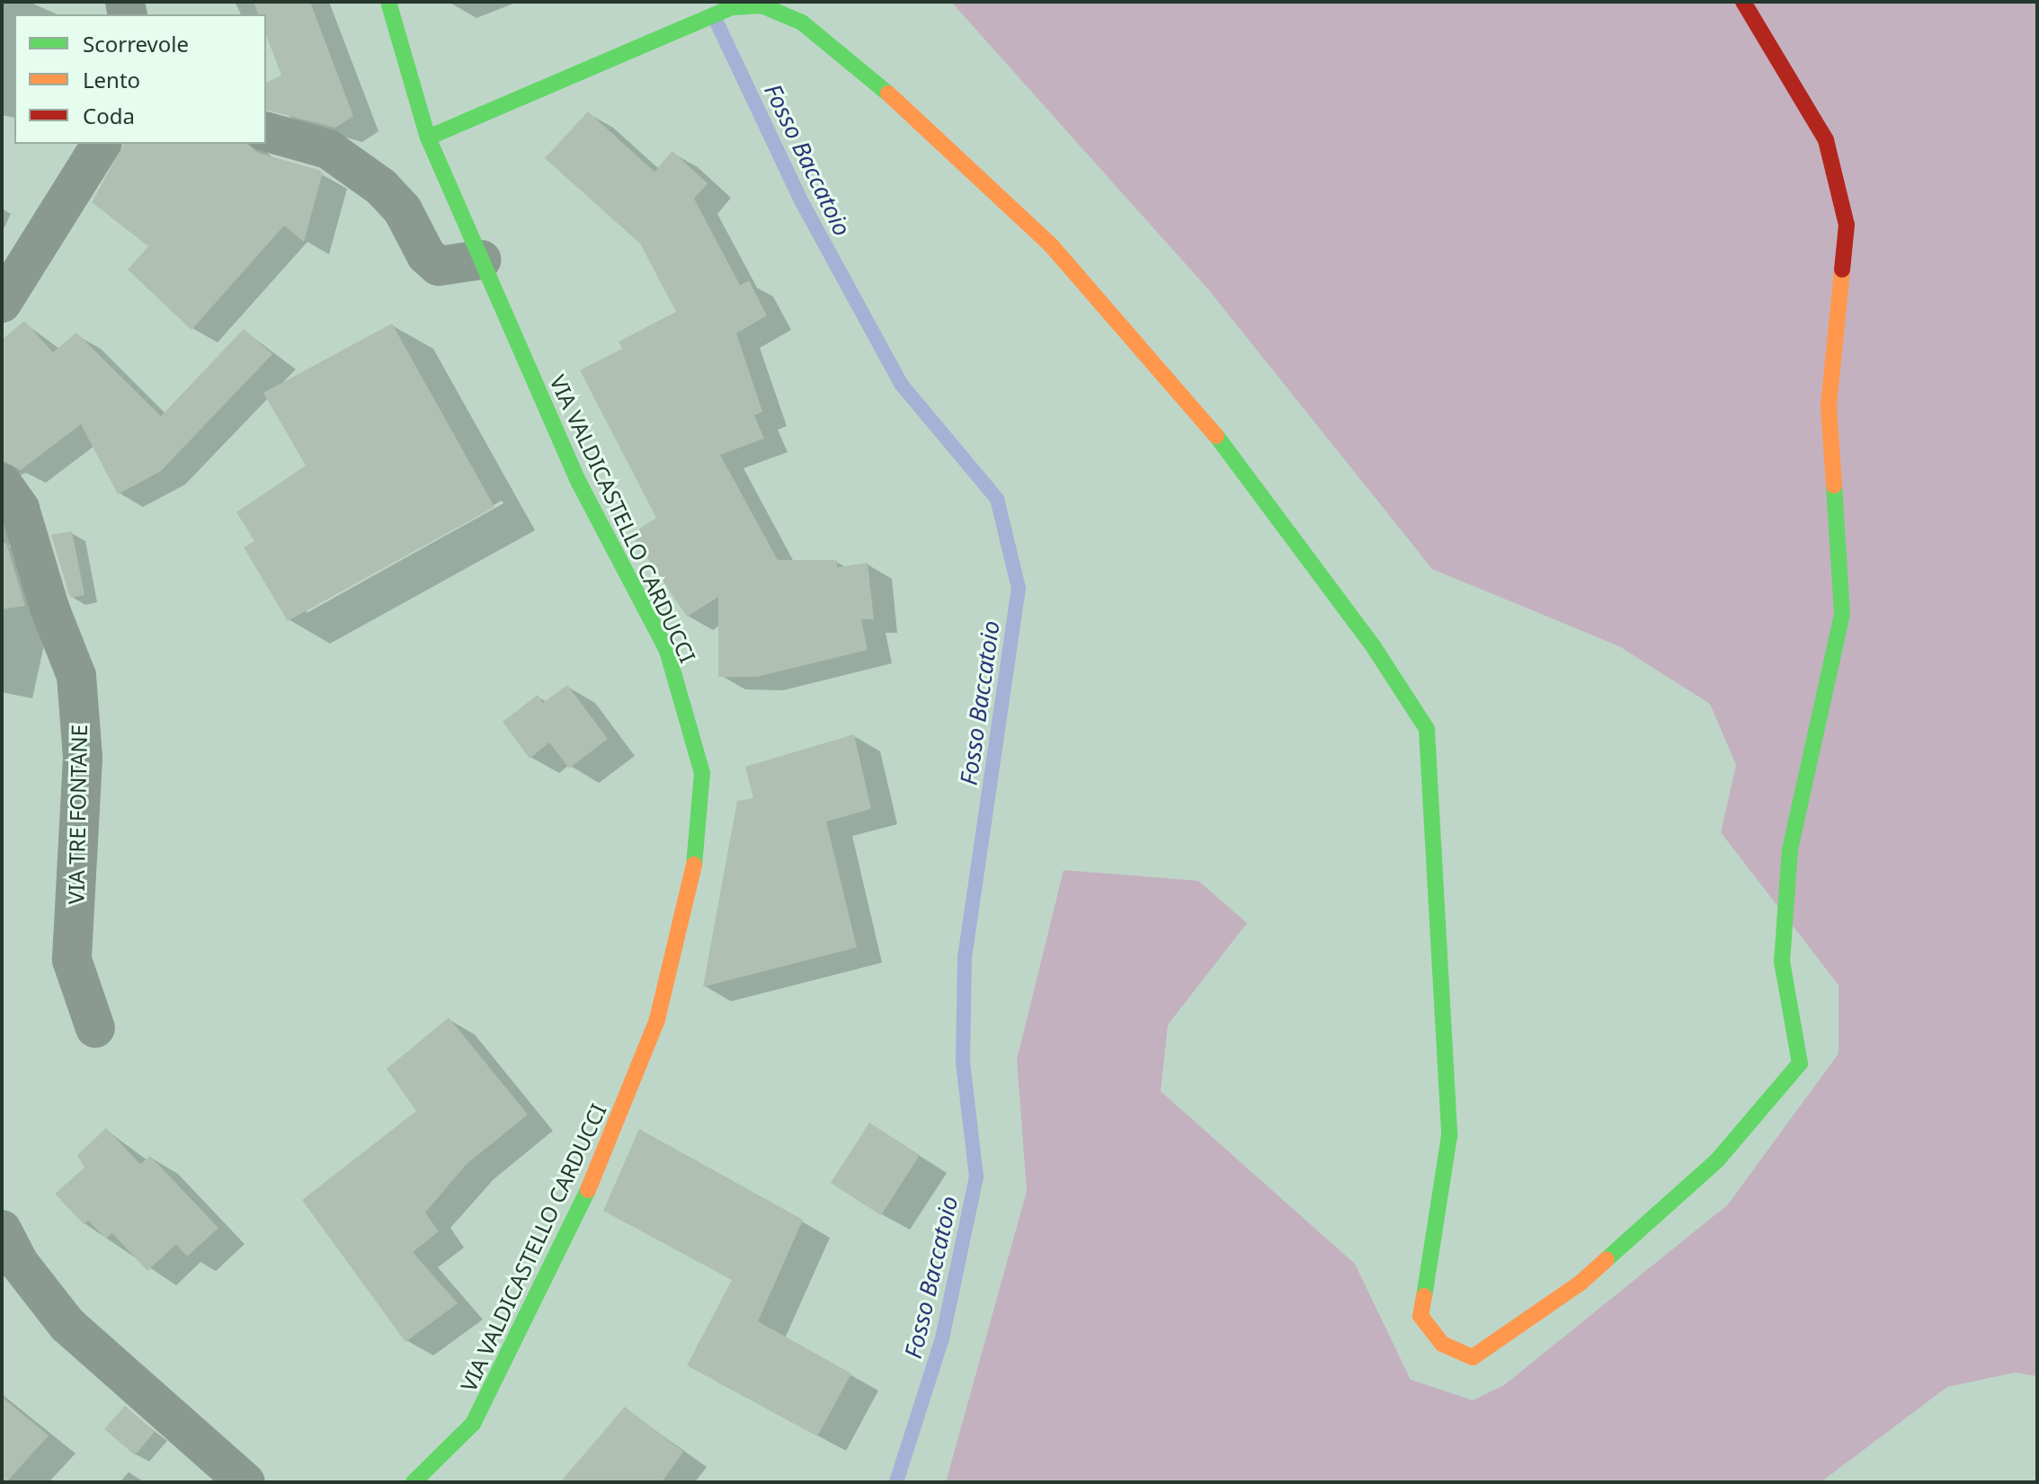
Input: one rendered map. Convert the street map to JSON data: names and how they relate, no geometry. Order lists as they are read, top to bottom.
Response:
{
  "streets": {
    "street": ["VIA VALDICASTELLO CARDUCCI", "VIA TRE FONTANE"]
  },
  "water": ["Fosso Baccatoio"],
  "legend": ["Scorrevole", "Lento", "Coda"]
}
